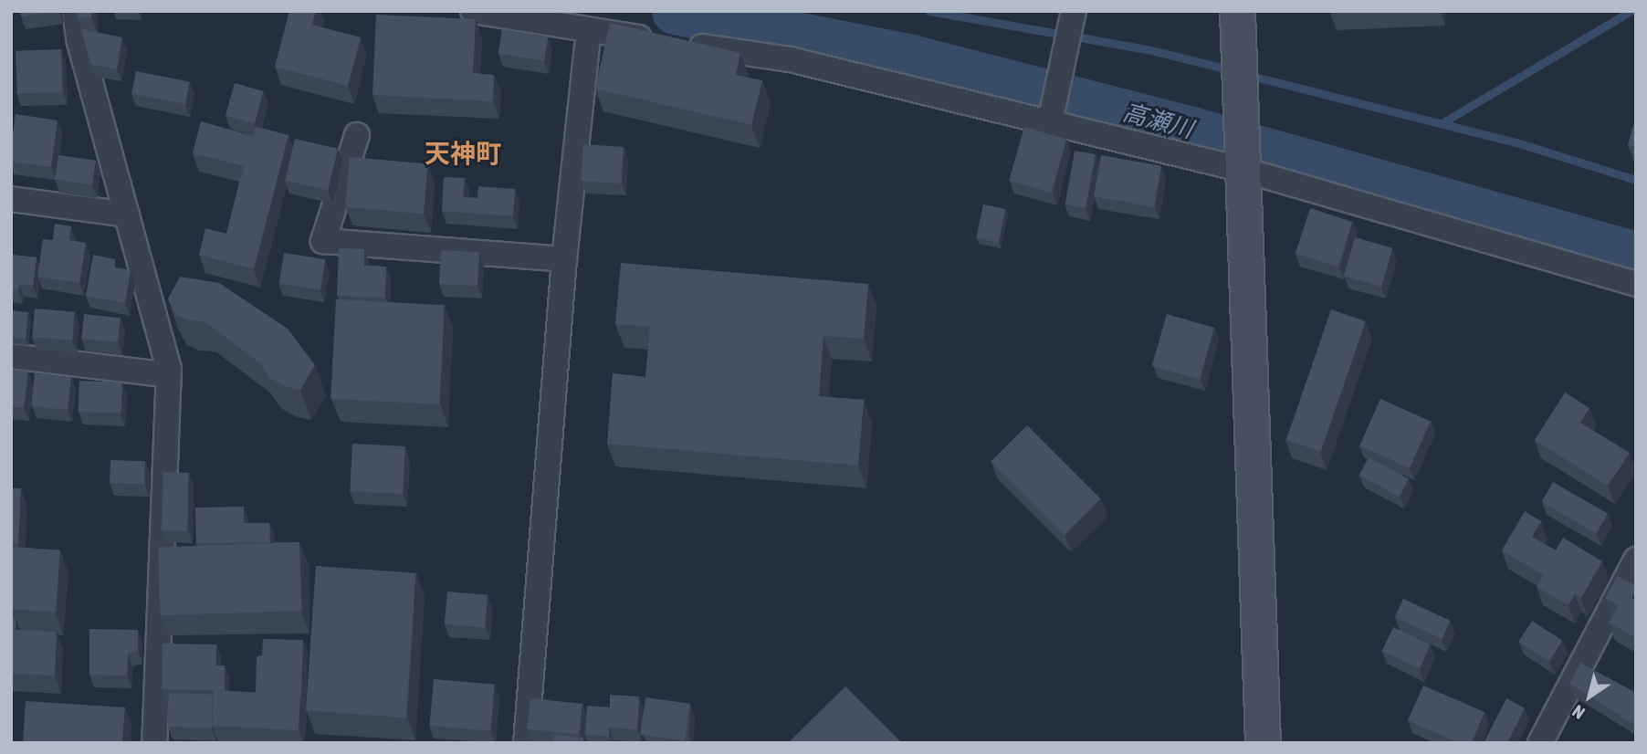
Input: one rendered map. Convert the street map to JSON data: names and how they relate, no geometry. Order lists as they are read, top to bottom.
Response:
{
  "districts": ["天神町"],
  "water": ["高瀬川"],
  "north": "bottom left"
}
